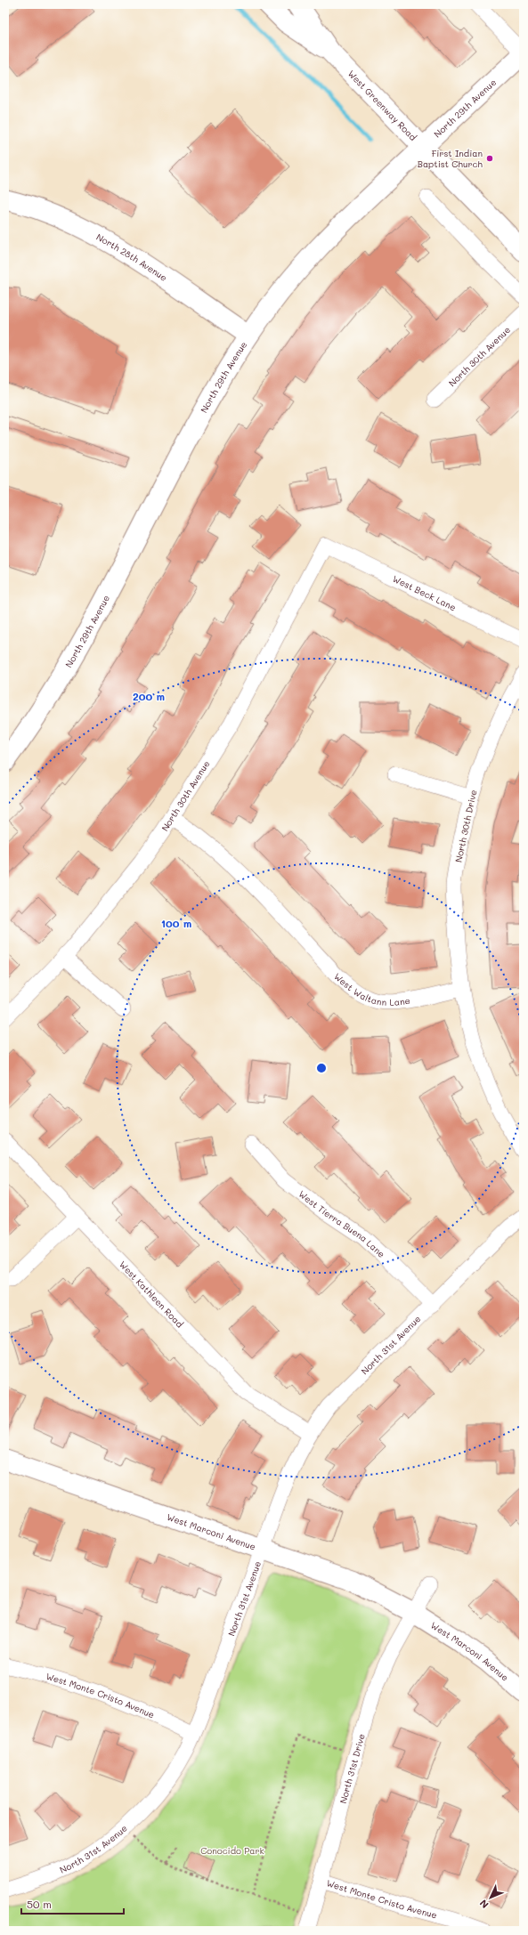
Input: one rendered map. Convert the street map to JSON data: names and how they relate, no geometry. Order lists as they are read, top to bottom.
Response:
{
  "streets": {
    "street": [
      "West Greenway Road",
      "North 29th Avenue",
      "North 28th Avenue",
      "North 30th Avenue",
      "West Beck Lane",
      "North 30th Drive",
      "West Waltann Lane",
      "West Tierra Buena Lane",
      "West Kathleen Road",
      "North 31st Avenue",
      "West Marconi Avenue",
      "West Monte Cristo Avenue",
      "North 31st Drive"
    ]
  },
  "crossings": [
    ["West Greenway Road", "North 29th Avenue"],
    ["North 29th Avenue", "North 28th Avenue"],
    ["North 30th Avenue", "West Beck Lane"],
    ["North 30th Avenue", "West Waltann Lane"],
    ["North 30th Drive", "West Waltann Lane"],
    ["West Tierra Buena Lane", "North 31st Avenue"],
    ["West Kathleen Road", "North 31st Avenue"],
    ["North 31st Avenue", "West Marconi Avenue"],
    ["North 31st Avenue", "West Monte Cristo Avenue"],
    ["West Marconi Avenue", "North 31st Drive"],
    ["West Monte Cristo Avenue", "North 31st Drive"]
  ],
  "parks": ["Conocido Park"],
  "places": ["First Indian Baptist Church"],
  "scale_bar": "50 m",
  "north": "bottom left",
  "rings": ["200 m", "100 m"]
}
